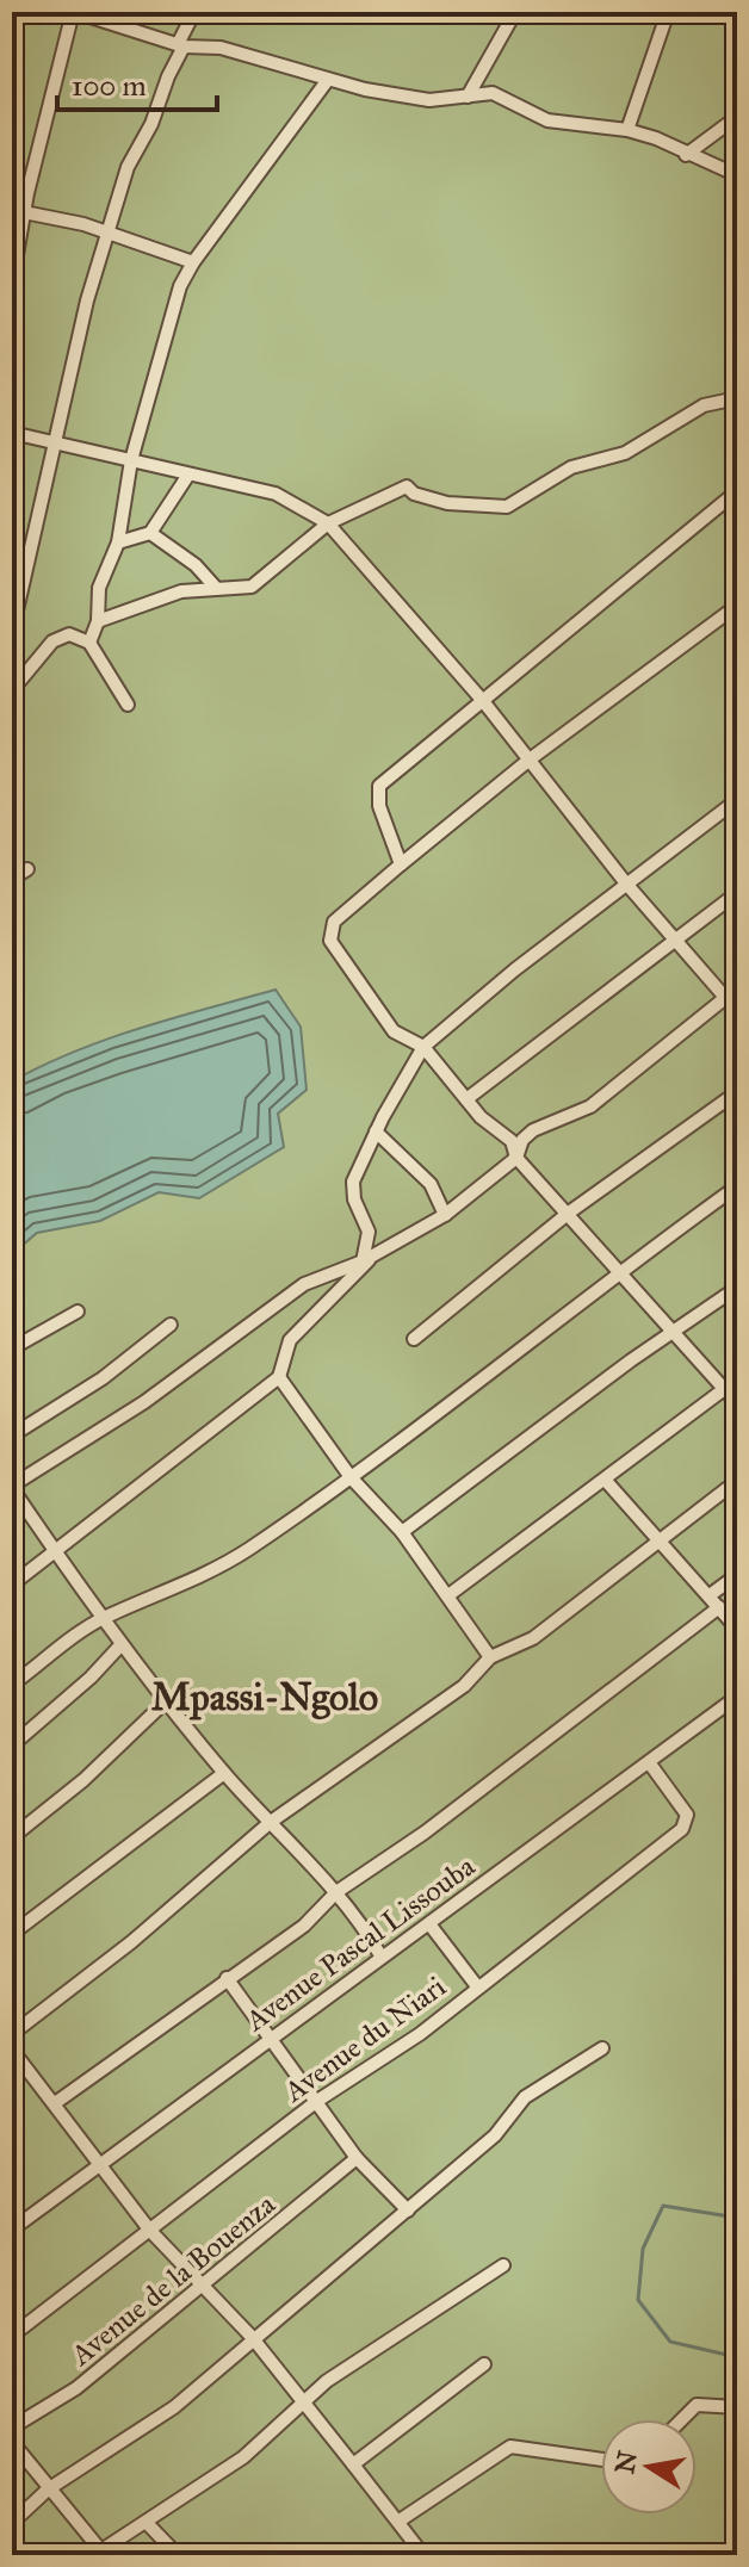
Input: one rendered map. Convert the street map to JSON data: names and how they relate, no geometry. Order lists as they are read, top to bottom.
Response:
{
  "streets": {
    "street": ["Avenue Pascal Lissouba", "Avenue du Niari", "Avenue de la Bouenza"]
  },
  "crossings": [
    ["Avenue Pascal Lissouba", "Avenue du Niari"]
  ],
  "districts": ["Mpassi-Ngolo"],
  "scale_bar": "100 m",
  "north": "left"
}
